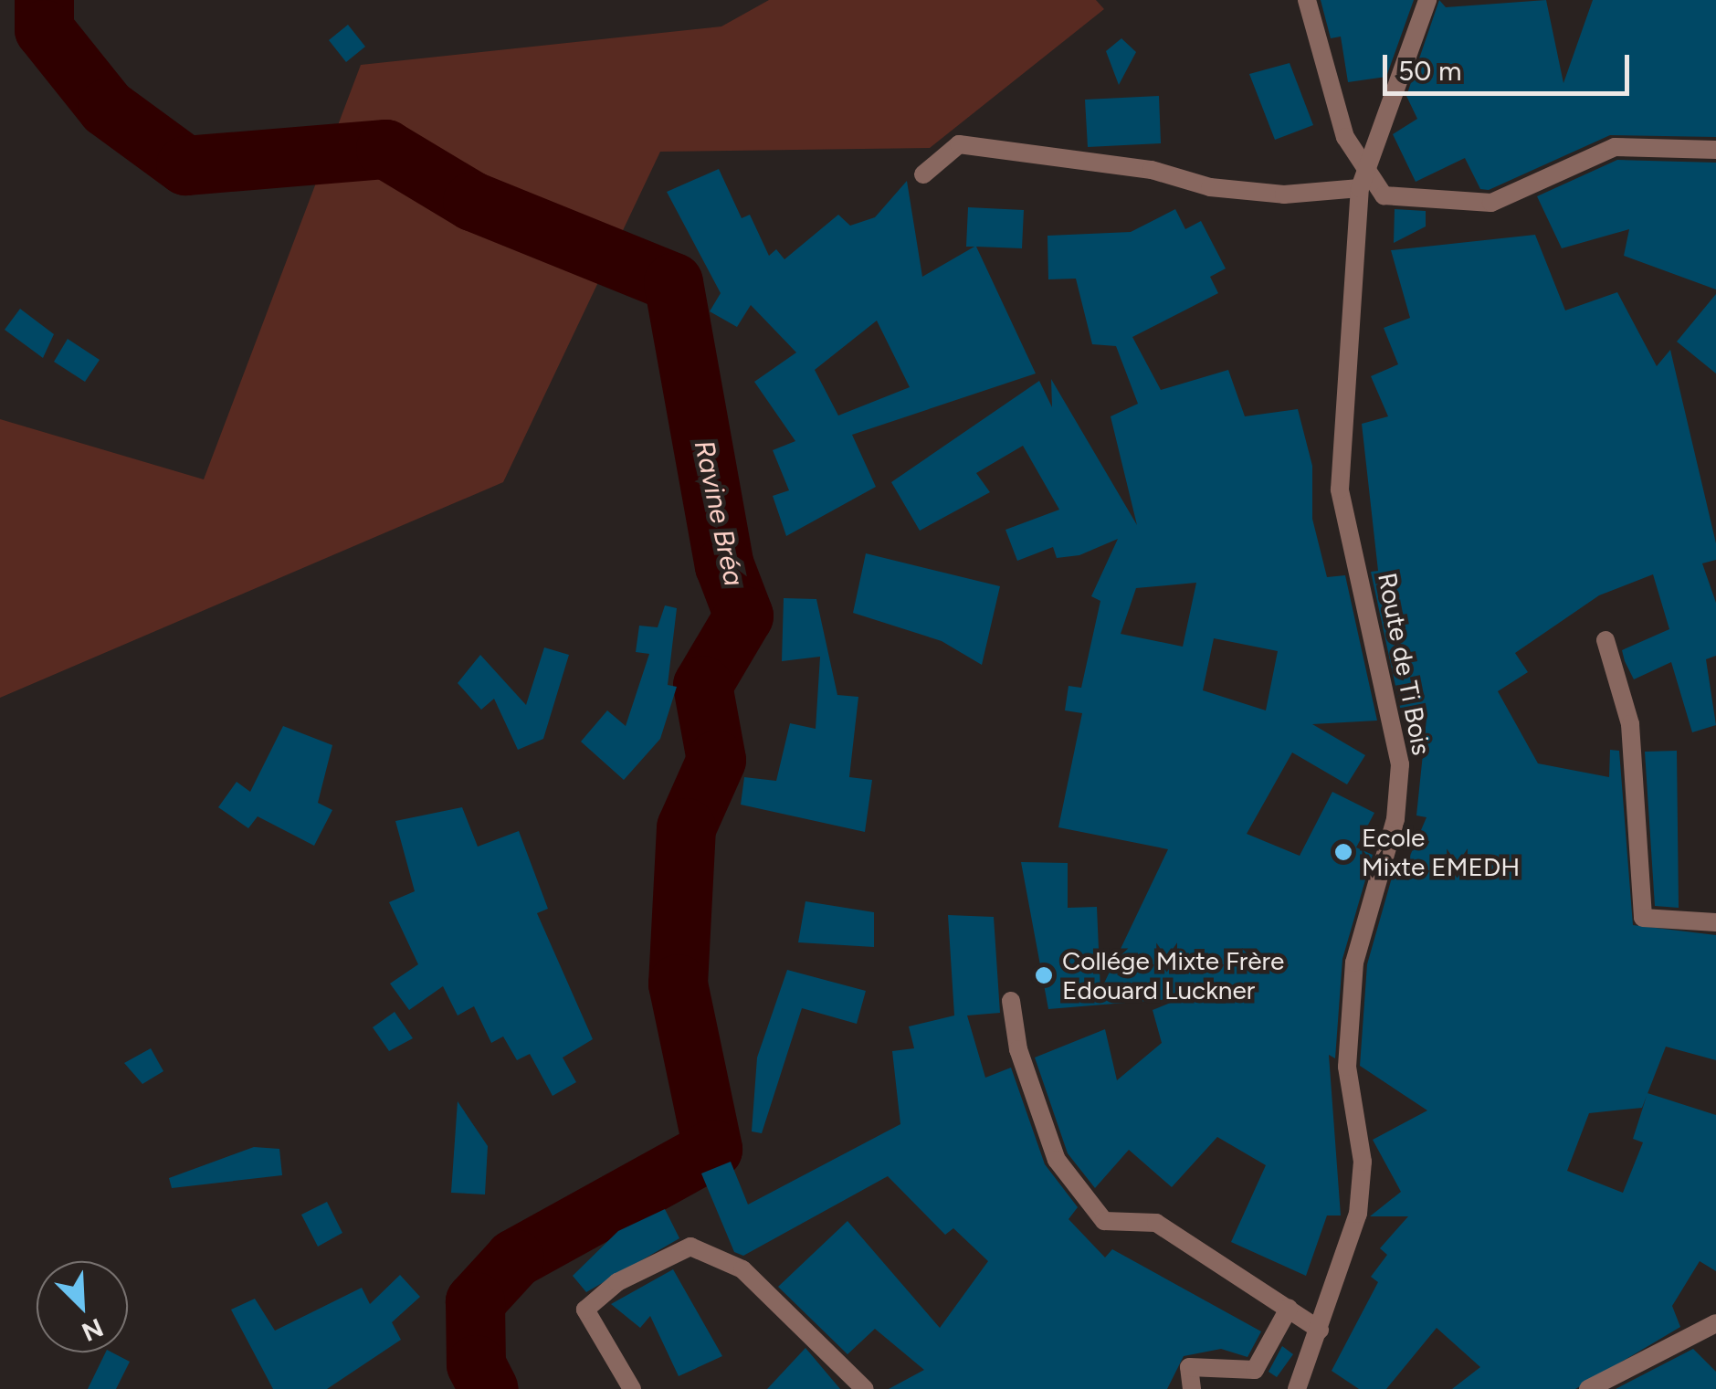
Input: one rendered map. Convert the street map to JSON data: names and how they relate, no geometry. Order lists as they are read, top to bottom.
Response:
{
  "streets": {
    "street": ["Route de Ti Bois"]
  },
  "water": ["Ravine Bréa"],
  "places": ["Ecole Mixte EMEDH", "Collége Mixte Frère Edouard Luckner"],
  "scale_bar": "50 m",
  "north": "bottom right"
}
